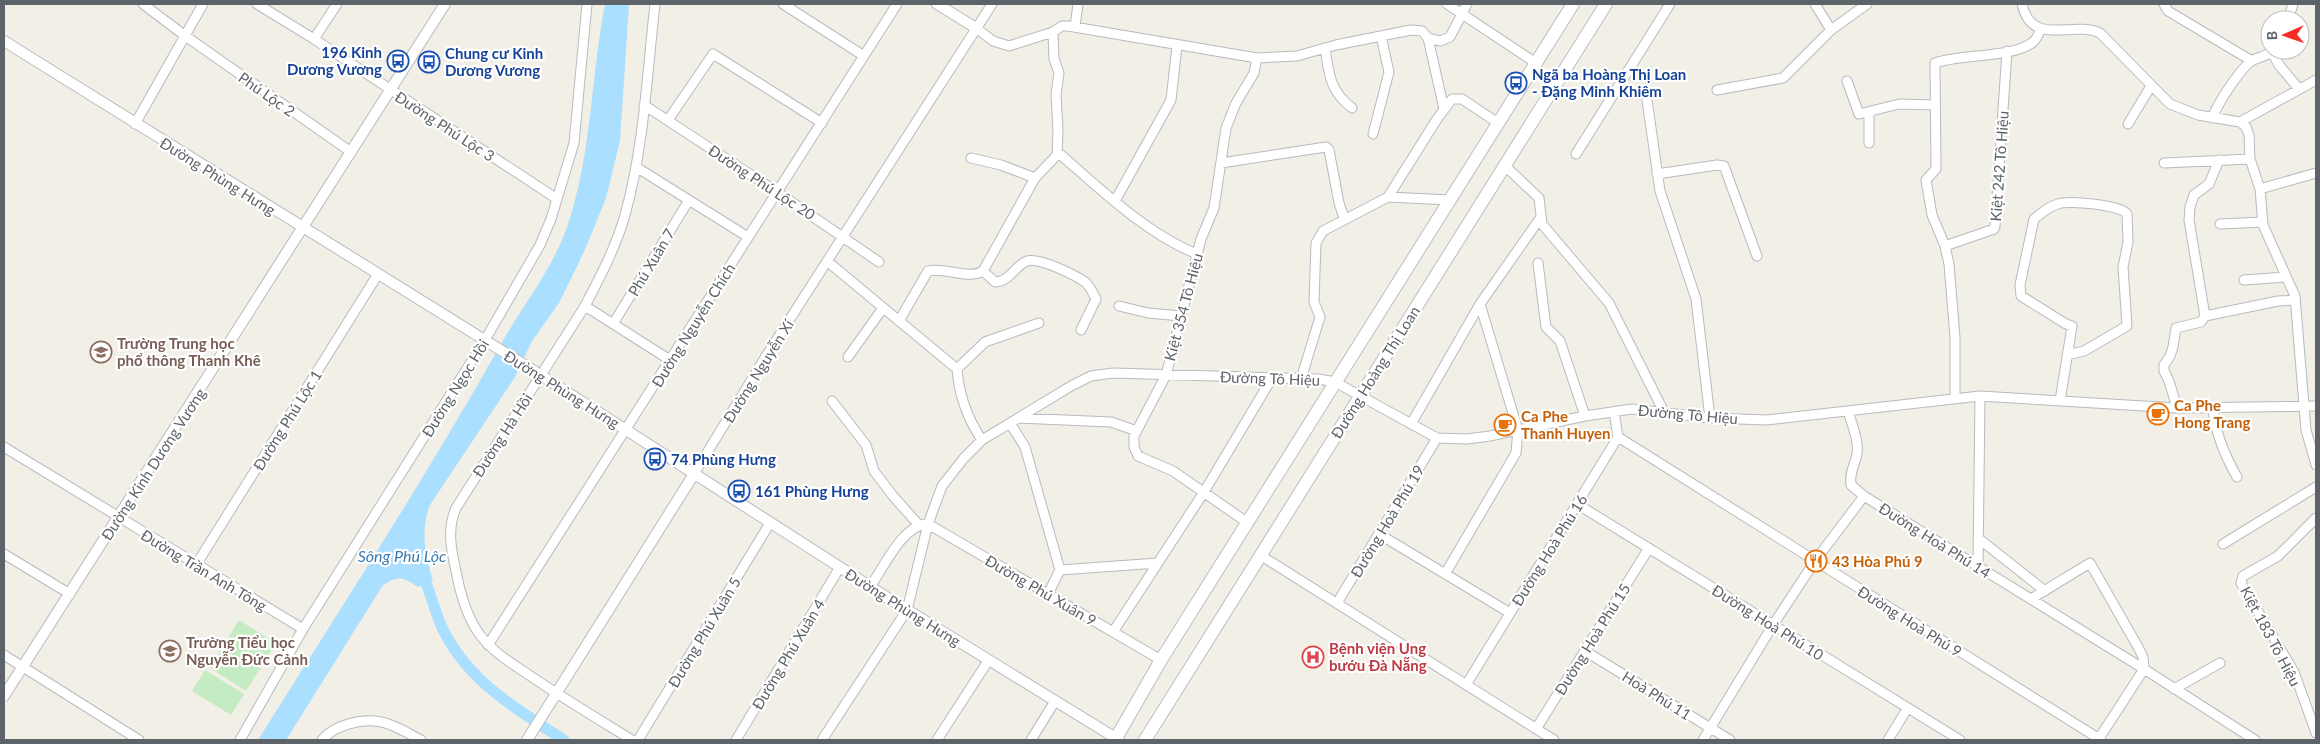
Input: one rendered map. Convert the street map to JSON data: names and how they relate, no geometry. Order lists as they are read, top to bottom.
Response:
{
  "streets": {
    "main road": ["Đường Hoàng Thị Loan"],
    "street": [
      "Phú Lộc 2",
      "Đường Phú Lộc 3",
      "Kiệt 242 Tô Hiệu",
      "Đường Phùng Hưng",
      "Đường Phú Lộc 20",
      "Phú Xuân 7",
      "Kiệt 354 Tô Hiệu",
      "Đường Nguyễn Chích",
      "Đường Nguyễn Xí",
      "Đường Tô Hiệu",
      "Đường Ngọc Hồi",
      "Đường Phú Lộc 1",
      "Đường Hà Hồi",
      "Đường Kinh Dương Vương",
      "Đường Hoà Phú 19",
      "Đường Hoà Phú 14",
      "Đường Hoà Phú 16",
      "Đường Trần Anh Tông",
      "Đường Phú Xuân 9",
      "Đường Hoà Phú 9",
      "Đường Hoà Phú 10",
      "Đường Phú Xuân 5",
      "Kiệt 183 Tô Hiệu",
      "Đường Hoà Phú 15",
      "Đường Phú Xuân 4",
      "Hoà Phú 11"
    ]
  },
  "crossings": [
    ["Phú Lộc 2", "Đường Kinh Dương Vương"],
    ["Đường Phú Lộc 3", "Đường Ngọc Hồi"],
    ["Đường Phú Lộc 3", "Đường Kinh Dương Vương"],
    ["Đường Phùng Hưng", "Đường Nguyễn Chích"],
    ["Đường Phùng Hưng", "Đường Nguyễn Xí"],
    ["Đường Phùng Hưng", "Đường Hoàng Thị Loan"],
    ["Đường Phùng Hưng", "Đường Tô Hiệu"],
    ["Đường Phùng Hưng", "Đường Ngọc Hồi"],
    ["Đường Phùng Hưng", "Đường Phú Lộc 1"],
    ["Đường Phùng Hưng", "Đường Hà Hồi"],
    ["Đường Phùng Hưng", "Đường Kinh Dương Vương"],
    ["Đường Phùng Hưng", "Đường Phú Xuân 5"],
    ["Đường Phùng Hưng", "Đường Phú Xuân 4"],
    ["Đường Phú Lộc 20", "Đường Nguyễn Chích"],
    ["Đường Phú Lộc 20", "Đường Nguyễn Xí"],
    ["Đường Phú Lộc 20", "Đường Hà Hồi"],
    ["Kiệt 354 Tô Hiệu", "Đường Tô Hiệu"],
    ["Đường Nguyễn Chích", "Đường Hà Hồi"],
    ["Đường Nguyễn Xí", "Đường Hà Hồi"],
    ["Đường Hoàng Thị Loan", "Đường Tô Hiệu"],
    ["Đường Hoàng Thị Loan", "Đường Phú Xuân 9"],
    ["Đường Tô Hiệu", "Đường Hoà Phú 19"],
    ["Đường Tô Hiệu", "Đường Phú Xuân 9"],
    ["Đường Ngọc Hồi", "Đường Trần Anh Tông"],
    ["Đường Phú Lộc 1", "Đường Trần Anh Tông"],
    ["Đường Kinh Dương Vương", "Đường Trần Anh Tông"],
    ["Đường Hoà Phú 14", "Đường Hoà Phú 9"],
    ["Đường Hoà Phú 14", "Đường Hoà Phú 10"],
    ["Đường Hoà Phú 14", "Hoà Phú 11"],
    ["Đường Hoà Phú 16", "Đường Hoà Phú 9"],
    ["Đường Hoà Phú 16", "Đường Hoà Phú 10"],
    ["Đường Hoà Phú 10", "Đường Hoà Phú 15"],
    ["Đường Hoà Phú 15", "Hoà Phú 11"]
  ],
  "water": ["Sông Phú Lộc"],
  "places": {
    "bus stop": [
      "196 Kinh Dương Vương",
      "Chung cư Kinh Dương Vương",
      "Ngã ba Hoàng Thị Loan - Đặng Minh Khiêm",
      "74 Phùng Hưng",
      "161 Phùng Hưng"
    ],
    "school or university": ["Trường Trung học phổ thông Thanh Khê", "Trường Tiểu học Nguyễn Đức Cảnh"],
    "cafe": ["Ca Phe Hong Trang", "Ca Phe Thanh Huyen"],
    "restaurant": ["43 Hòa Phú 9"],
    "hospital": ["Bệnh viện Ung bướu Đà Nẵng"]
  },
  "north": "left"
}
